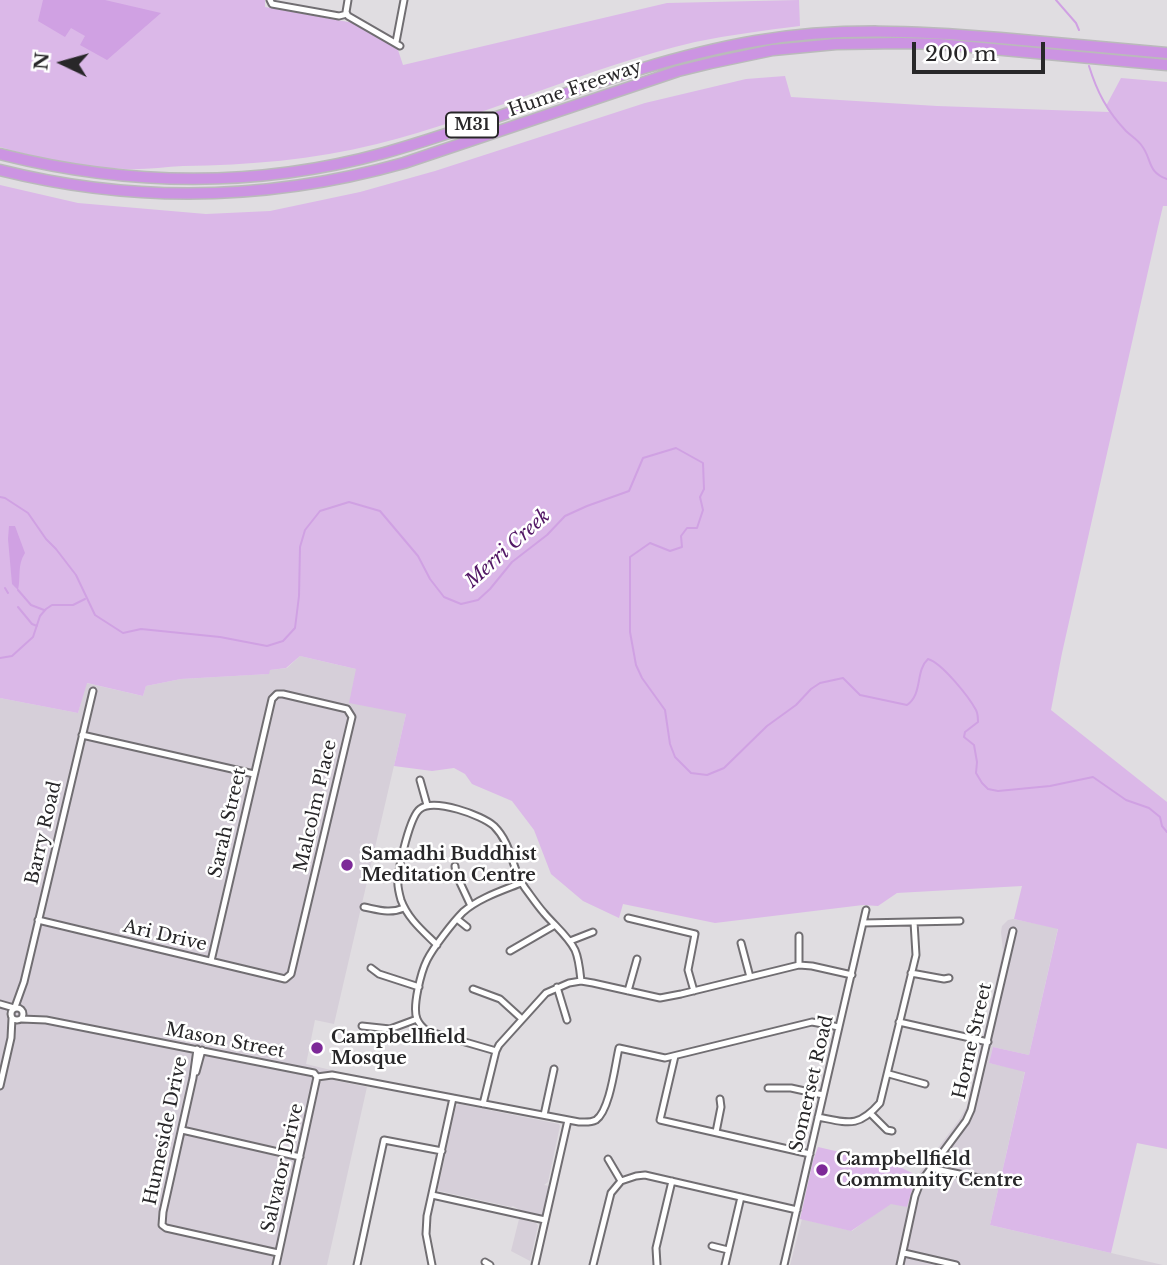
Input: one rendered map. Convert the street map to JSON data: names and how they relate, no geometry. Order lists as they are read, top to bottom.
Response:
{
  "streets": {
    "highway": ["Hume Freeway", "M31"],
    "street": [
      "Malcolm Place",
      "Sarah Street",
      "Barry Road",
      "Ari Drive",
      "Mason Street",
      "Horne Street",
      "Somerset Road",
      "Humeside Drive",
      "Salvator Drive"
    ]
  },
  "crossings": [
    ["Malcolm Place", "Sarah Street"],
    ["Malcolm Place", "Ari Drive"],
    ["Sarah Street", "Ari Drive"],
    ["Barry Road", "Ari Drive"],
    ["Barry Road", "Mason Street"],
    ["Mason Street", "Humeside Drive"],
    ["Mason Street", "Salvator Drive"],
    ["Humeside Drive", "Salvator Drive"]
  ],
  "water": ["Merri Creek"],
  "places": ["Samadhi Buddhist Meditation Centre", "Campbellfield Mosque", "Campbellfield Community Centre"],
  "scale_bar": "200 m",
  "north": "left"
}
